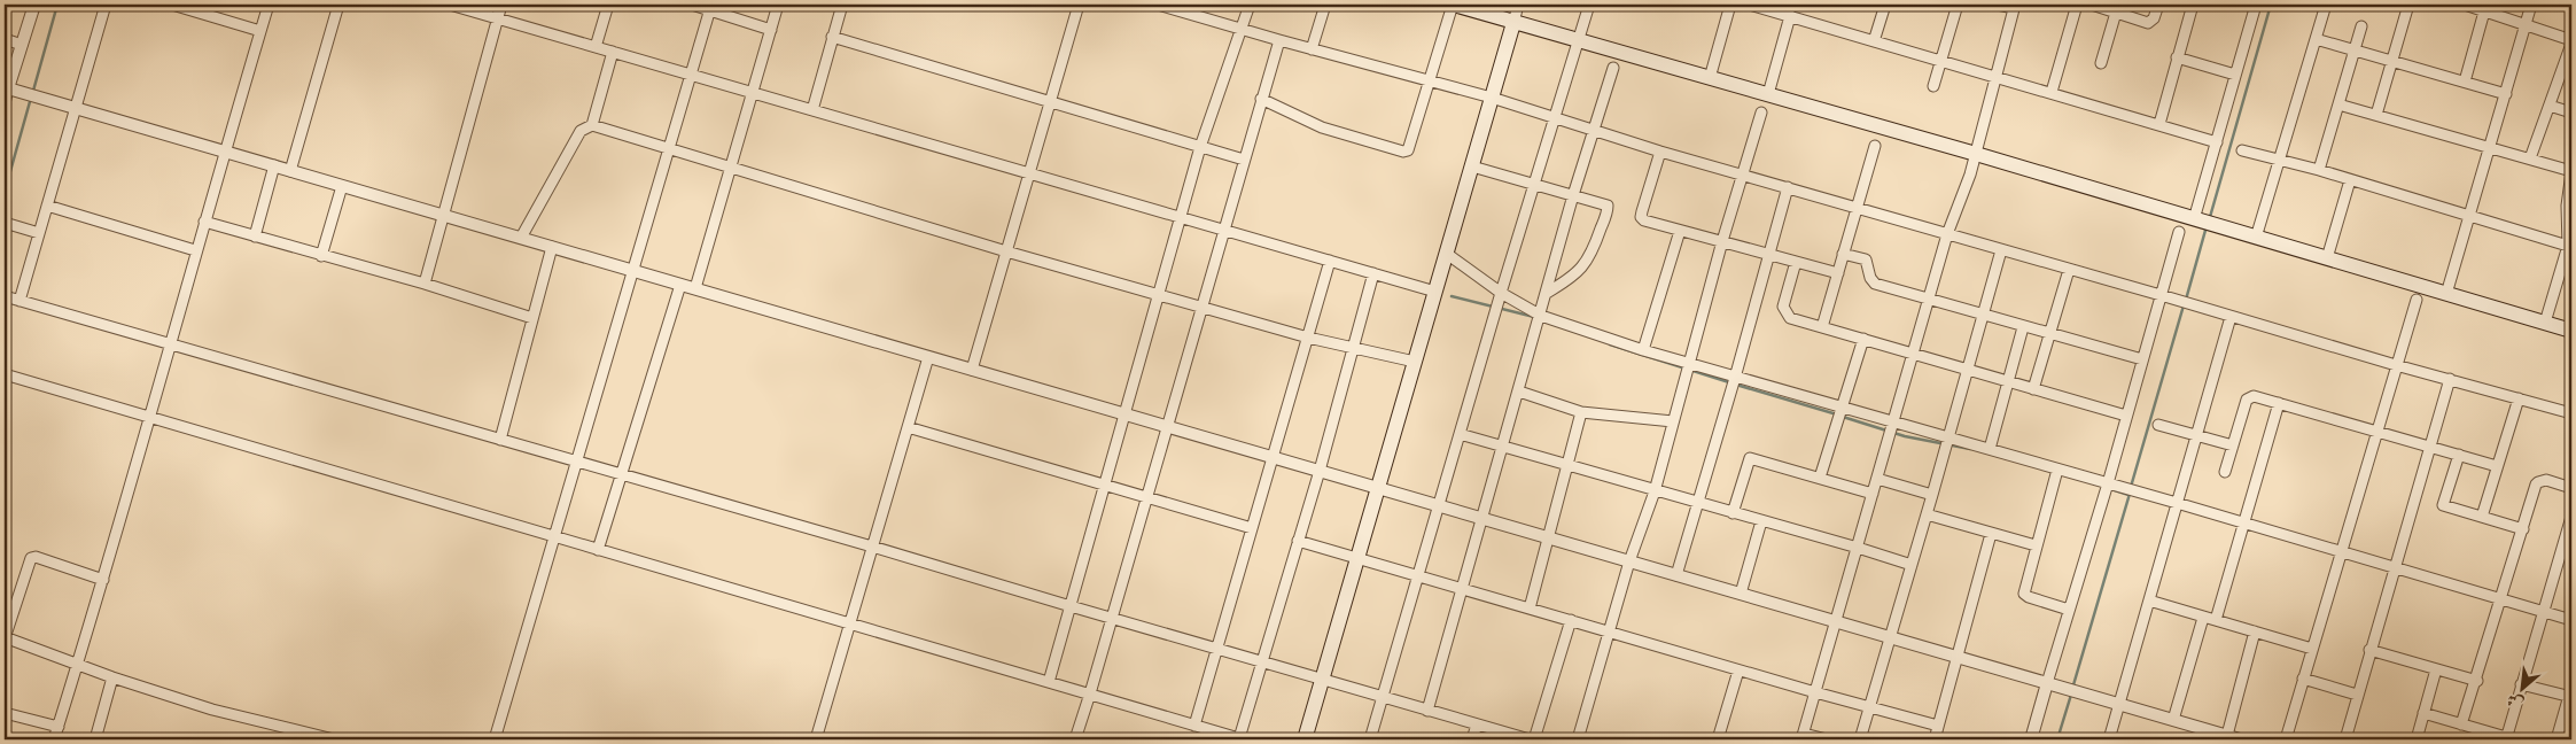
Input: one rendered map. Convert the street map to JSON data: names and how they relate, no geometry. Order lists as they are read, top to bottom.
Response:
{
  "north": "bottom left"
}
